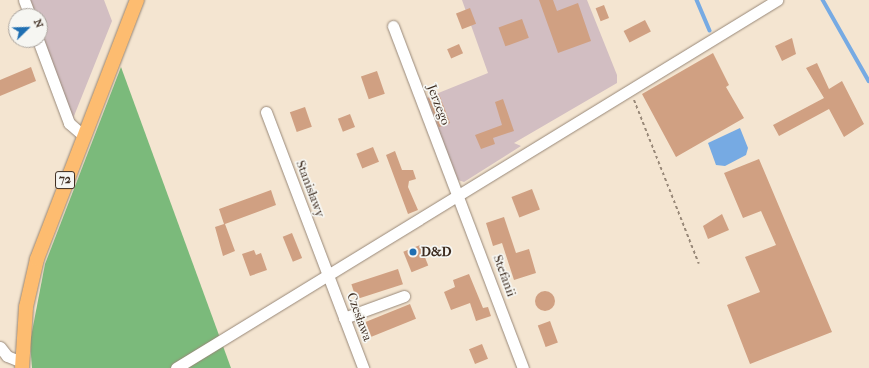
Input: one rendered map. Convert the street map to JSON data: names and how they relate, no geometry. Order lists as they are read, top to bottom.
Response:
{
  "streets": {
    "main road": ["72"],
    "street": [
      "Jerzego",
      "Stanisławy",
      "Stefanii",
      "Czesława"
    ]
  },
  "crossings": [
    ["Jerzego", "Stefanii"],
    ["Stanisławy", "Czesława"]
  ],
  "places": ["D&D"],
  "north": "top right"
}
